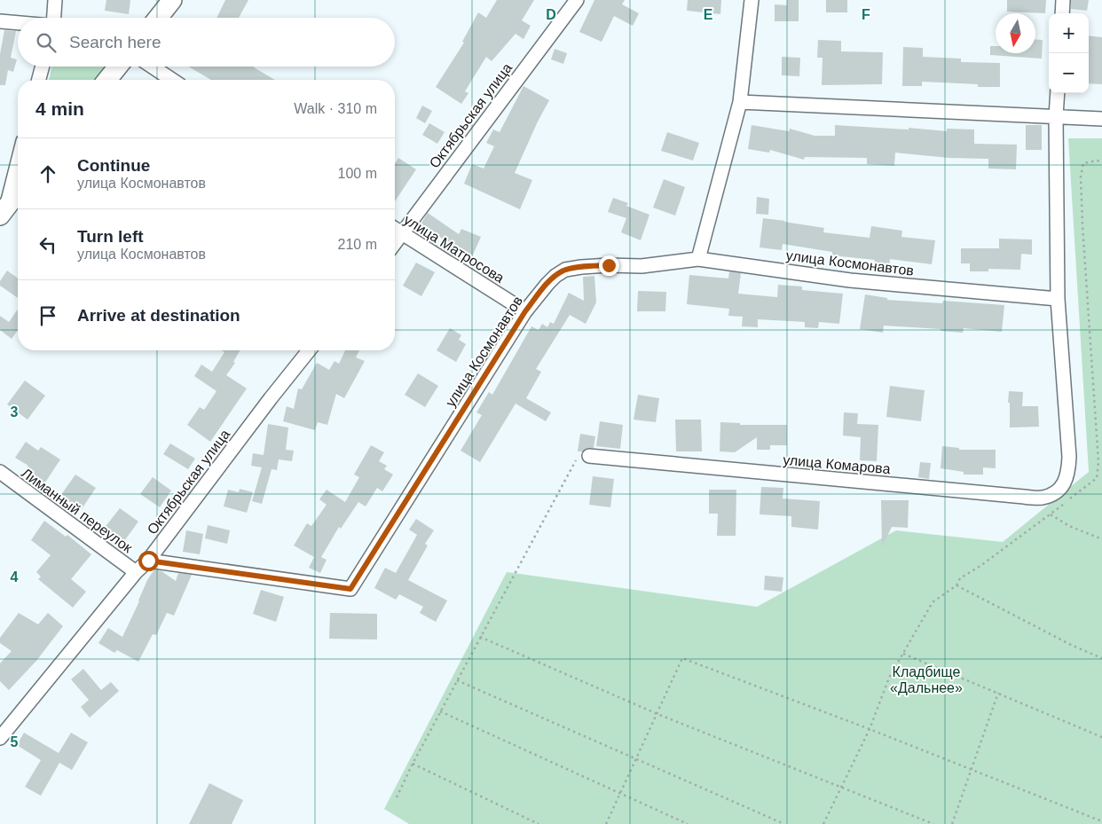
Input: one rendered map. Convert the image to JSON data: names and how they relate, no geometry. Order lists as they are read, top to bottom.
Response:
{
  "streets": {
    "street": [
      "Октябрьская улица",
      "улица Матросова",
      "улица Космонавтов",
      "улица Комарова",
      "Лиманный переулок"
    ]
  },
  "crossings": [
    ["Октябрьская улица", "улица Матросова"],
    ["Октябрьская улица", "улица Космонавтов"],
    ["Октябрьская улица", "Лиманный переулок"],
    ["улица Матросова", "улица Космонавтов"],
    ["улица Космонавтов", "улица Комарова"]
  ],
  "parks": ["Кладбище «Дальнее»"],
  "north": "bottom",
  "page": {
    "map_buttons": ["+", "−"],
    "search": "Search here",
    "heading": ["4 min", "Walk · 310 m"],
    "list": [
      ["Continue", "улица Космонавтов", "100 m"],
      ["Turn left", "улица Космонавтов", "210 m"],
      "Arrive at destination"
    ]
  },
  "grid": {
    "columns": ["D", "E", "F"],
    "rows": ["3", "4", "5"]
  }
}
